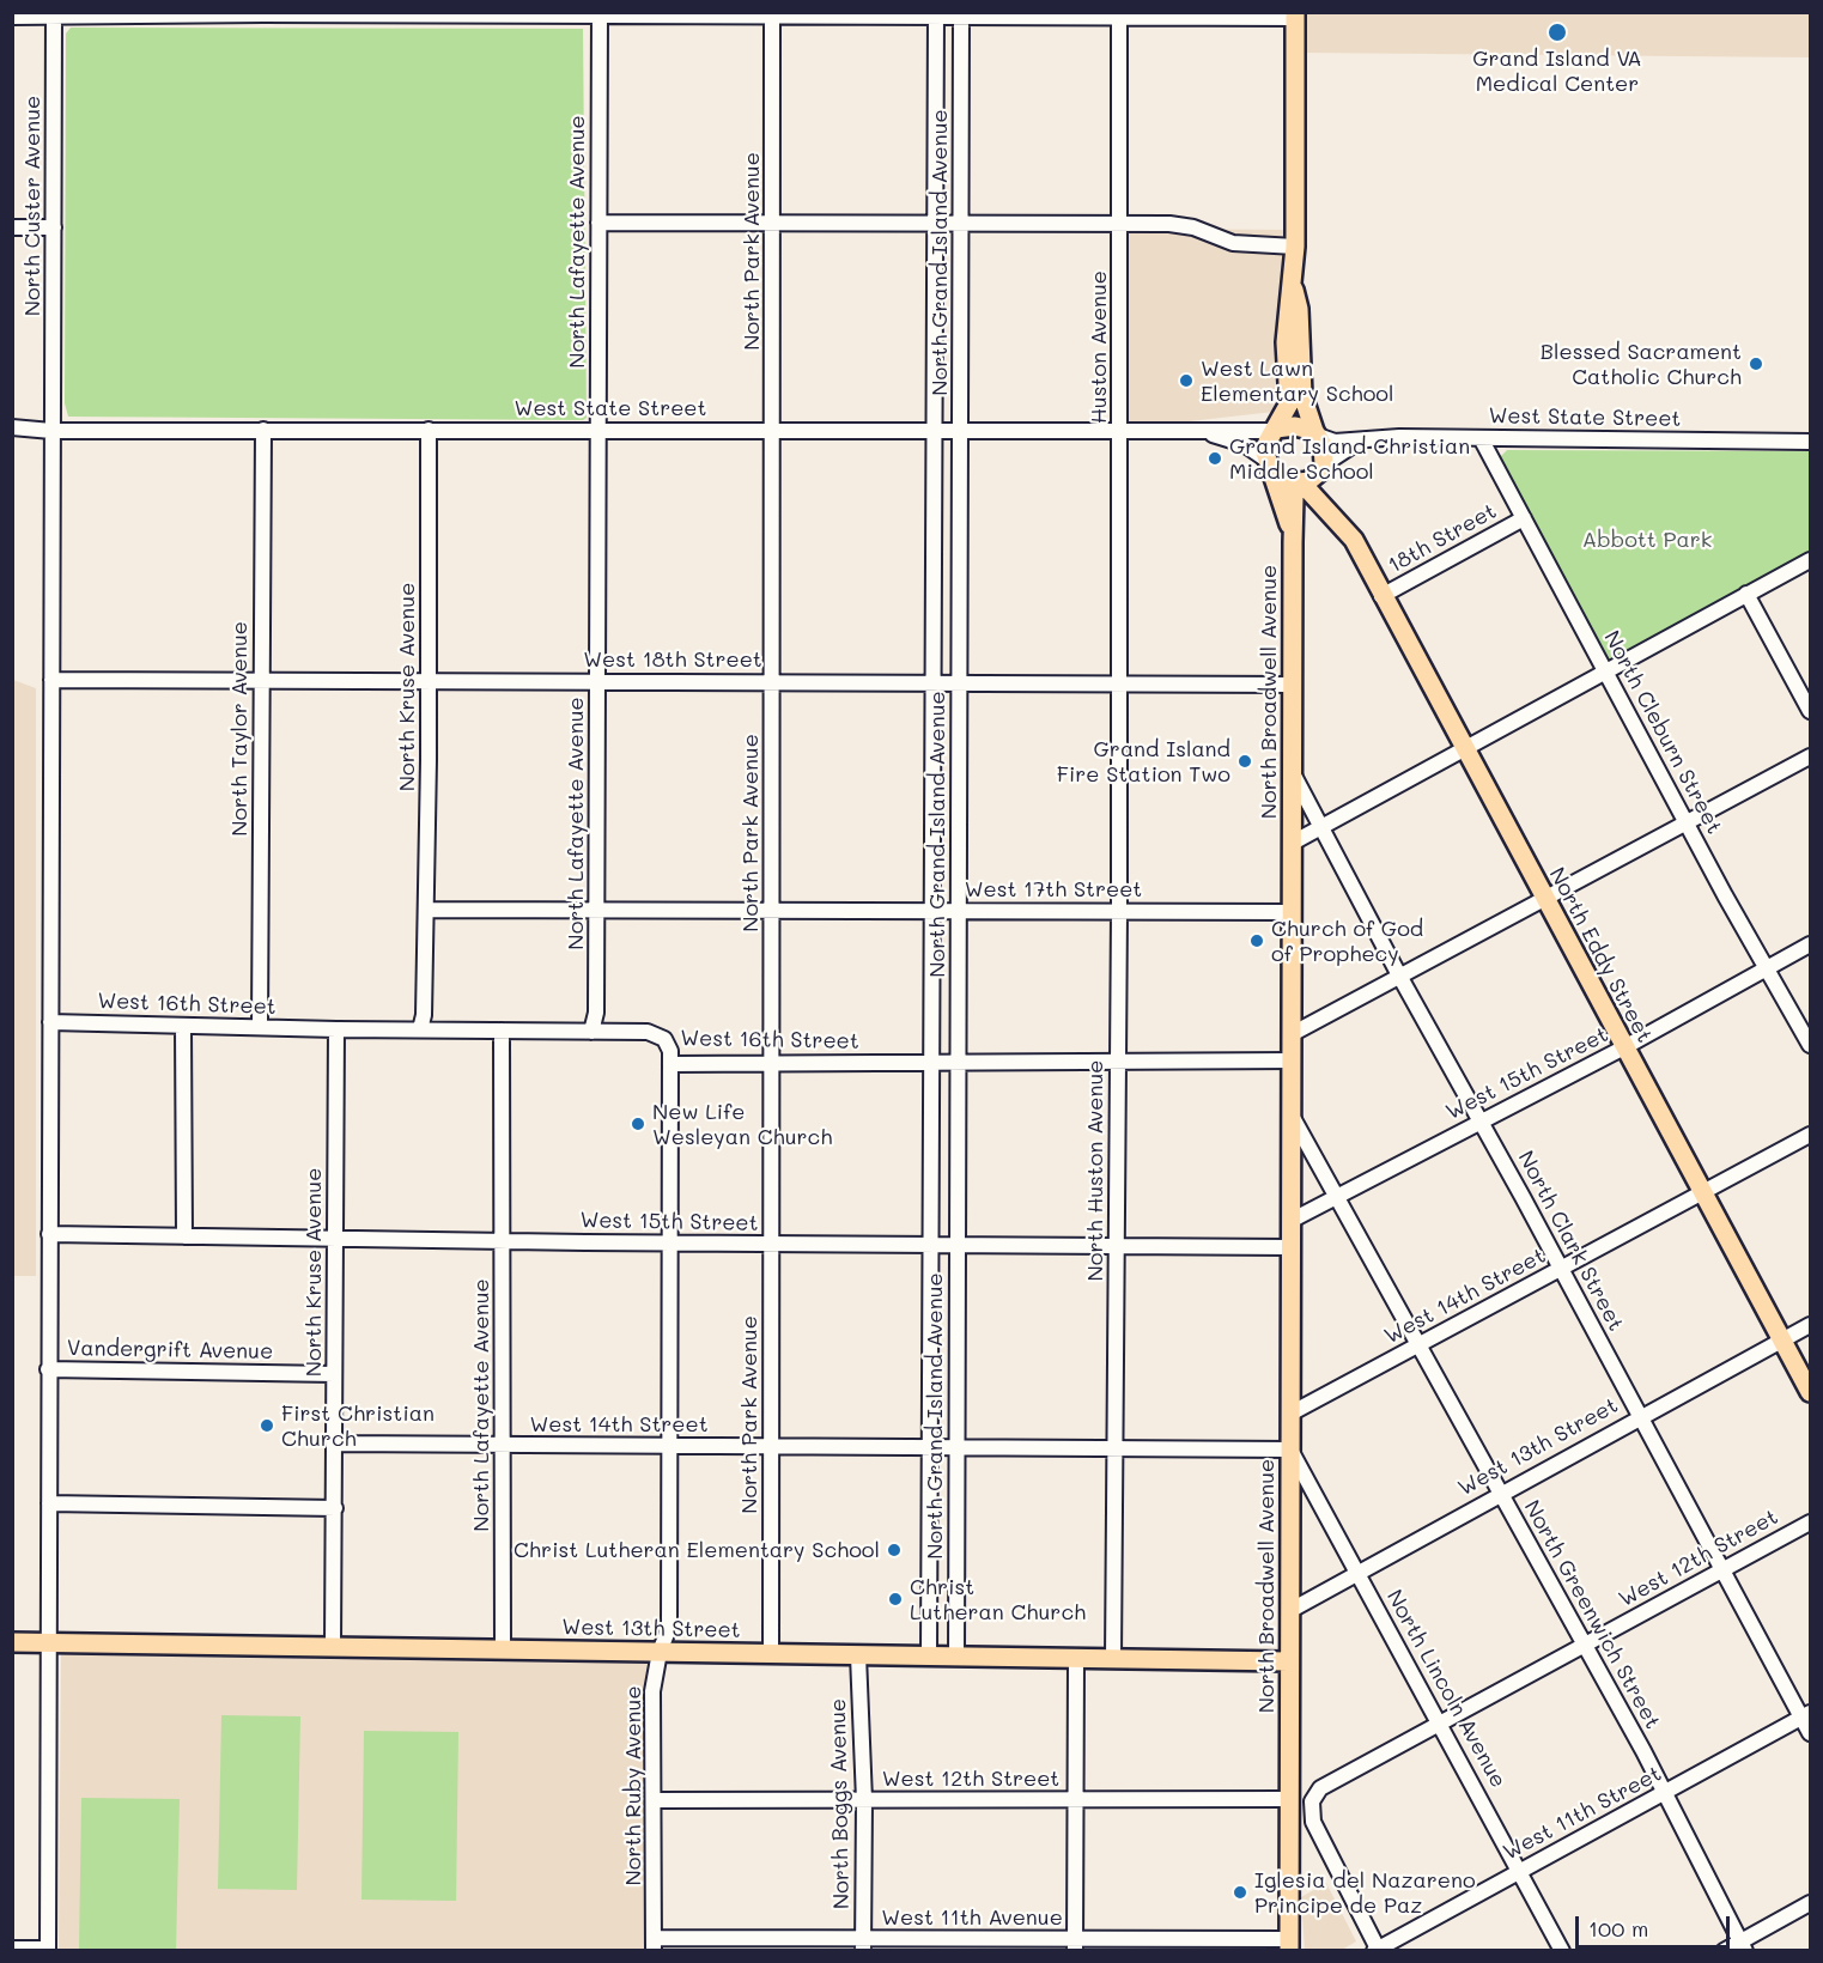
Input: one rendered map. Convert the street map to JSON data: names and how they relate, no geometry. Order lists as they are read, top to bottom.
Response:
{
  "streets": {
    "main road": ["North Broadwell Avenue", "North Eddy Street", "West 13th Street"],
    "street": [
      "North Custer Avenue",
      "North Lafayette Avenue",
      "North Park Avenue",
      "North Grand Island Avenue",
      "Huston Avenue",
      "West State Street",
      "18th Street",
      "West 18th Street",
      "North Kruse Avenue",
      "North Taylor Avenue",
      "North Cleburn Street",
      "West 17th Street",
      "West 16th Street",
      "West 15th Street",
      "North Huston Avenue",
      "North Clark Street",
      "West 14th Street",
      "Vandergrift Avenue",
      "West 12th Street",
      "North Greenwich Street",
      "North Lincoln Avenue",
      "North Ruby Avenue",
      "North Boggs Avenue",
      "West 11th Street",
      "West 11th Avenue"
    ]
  },
  "crossings": [
    ["North Custer Avenue", "West State Street"],
    ["North Custer Avenue", "West 18th Street"],
    ["North Custer Avenue", "West 16th Street"],
    ["North Custer Avenue", "West 15th Street"],
    ["North Custer Avenue", "Vandergrift Avenue"],
    ["North Custer Avenue", "West 13th Street"],
    ["North Lafayette Avenue", "West State Street"],
    ["North Lafayette Avenue", "West 18th Street"],
    ["North Lafayette Avenue", "West 17th Street"],
    ["North Lafayette Avenue", "West 16th Street"],
    ["North Lafayette Avenue", "West 15th Street"],
    ["North Lafayette Avenue", "West 14th Street"],
    ["North Lafayette Avenue", "West 13th Street"],
    ["North Park Avenue", "West State Street"],
    ["North Park Avenue", "West 18th Street"],
    ["North Park Avenue", "West 17th Street"],
    ["North Park Avenue", "West 16th Street"],
    ["North Park Avenue", "West 15th Street"],
    ["North Park Avenue", "West 14th Street"],
    ["North Park Avenue", "West 13th Street"],
    ["North Grand Island Avenue", "West State Street"],
    ["North Grand Island Avenue", "West 18th Street"],
    ["North Grand Island Avenue", "West 17th Street"],
    ["North Grand Island Avenue", "West 16th Street"],
    ["North Grand Island Avenue", "West 15th Street"],
    ["North Grand Island Avenue", "West 14th Street"],
    ["North Grand Island Avenue", "West 13th Street"],
    ["Huston Avenue", "West State Street"],
    ["Huston Avenue", "West 18th Street"],
    ["Huston Avenue", "North Huston Avenue"],
    ["West State Street", "North Kruse Avenue"],
    ["West State Street", "North Broadwell Avenue"],
    ["West State Street", "North Taylor Avenue"],
    ["West State Street", "North Cleburn Street"],
    ["West State Street", "North Eddy Street"],
    ["18th Street", "North Cleburn Street"],
    ["18th Street", "North Eddy Street"],
    ["West 18th Street", "North Kruse Avenue"],
    ["West 18th Street", "North Broadwell Avenue"],
    ["West 18th Street", "North Taylor Avenue"],
    ["West 18th Street", "North Huston Avenue"],
    ["North Kruse Avenue", "West 17th Street"],
    ["North Kruse Avenue", "West 16th Street"],
    ["North Kruse Avenue", "West 15th Street"],
    ["North Kruse Avenue", "West 14th Street"],
    ["North Kruse Avenue", "Vandergrift Avenue"],
    ["North Kruse Avenue", "West 13th Street"],
    ["North Broadwell Avenue", "West 17th Street"],
    ["North Broadwell Avenue", "North Eddy Street"],
    ["North Broadwell Avenue", "West 16th Street"],
    ["North Broadwell Avenue", "West 15th Street"],
    ["North Broadwell Avenue", "North Clark Street"],
    ["North Broadwell Avenue", "West 14th Street"],
    ["North Broadwell Avenue", "West 13th Street"],
    ["North Broadwell Avenue", "West 12th Street"],
    ["North Broadwell Avenue", "North Greenwich Street"],
    ["North Broadwell Avenue", "North Lincoln Avenue"],
    ["North Broadwell Avenue", "West 11th Avenue"],
    ["North Taylor Avenue", "West 16th Street"],
    ["North Cleburn Street", "West 15th Street"],
    ["West 17th Street", "North Huston Avenue"],
    ["North Eddy Street", "West 15th Street"],
    ["North Eddy Street", "West 14th Street"],
    ["North Eddy Street", "West 13th Street"],
    ["West 16th Street", "North Huston Avenue"],
    ["West 16th Street", "North Ruby Avenue"],
    ["West 15th Street", "North Huston Avenue"],
    ["West 15th Street", "North Clark Street"],
    ["West 15th Street", "North Greenwich Street"],
    ["West 15th Street", "North Ruby Avenue"],
    ["North Huston Avenue", "West 14th Street"],
    ["North Huston Avenue", "West 13th Street"],
    ["North Clark Street", "West 14th Street"],
    ["North Clark Street", "West 13th Street"],
    ["North Clark Street", "West 12th Street"],
    ["North Clark Street", "West 11th Street"],
    ["West 14th Street", "North Greenwich Street"],
    ["West 14th Street", "North Lincoln Avenue"],
    ["West 14th Street", "North Ruby Avenue"],
    ["West 13th Street", "North Greenwich Street"],
    ["West 13th Street", "North Lincoln Avenue"],
    ["West 13th Street", "North Ruby Avenue"],
    ["West 13th Street", "North Boggs Avenue"],
    ["West 12th Street", "North Greenwich Street"],
    ["West 12th Street", "North Lincoln Avenue"],
    ["West 12th Street", "North Ruby Avenue"],
    ["West 12th Street", "North Boggs Avenue"],
    ["West 12th Street", "West 11th Street"],
    ["North Greenwich Street", "West 11th Street"],
    ["North Lincoln Avenue", "West 11th Street"],
    ["North Ruby Avenue", "West 11th Avenue"],
    ["North Boggs Avenue", "West 11th Avenue"]
  ],
  "parks": ["Abbott Park"],
  "places": [
    "Grand Island VA Medical Center",
    "Blessed Sacrament Catholic Church",
    "West Lawn Elementary School",
    "Grand Island Christian Middle School",
    "Grand Island Fire Station Two",
    "Church of God of Prophecy",
    "New Life Wesleyan Church",
    "First Christian Church",
    "Christ Lutheran Elementary School",
    "Christ Lutheran Church",
    "Iglesia del Nazareno Principe de Paz"
  ],
  "scale_bar": "100 m"
}
